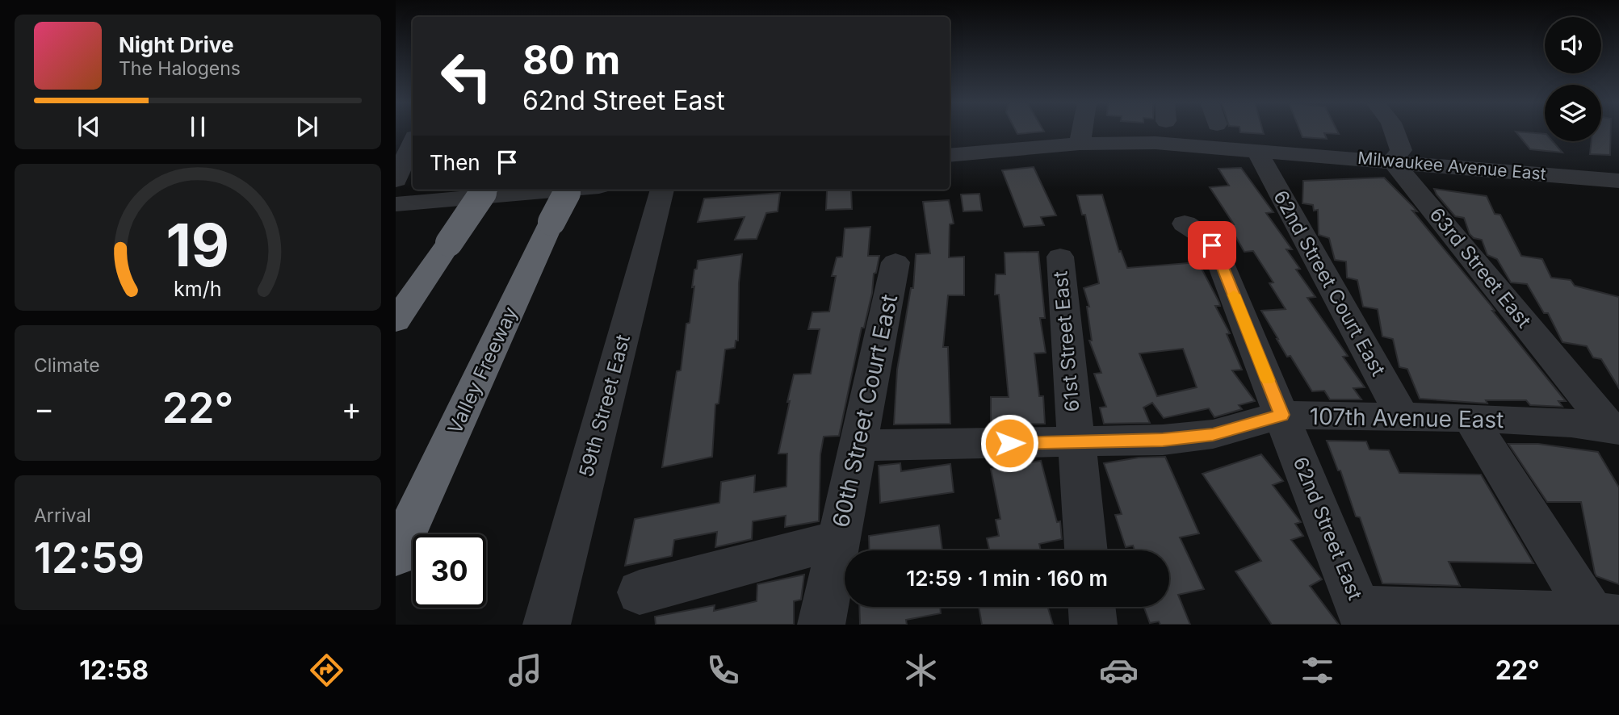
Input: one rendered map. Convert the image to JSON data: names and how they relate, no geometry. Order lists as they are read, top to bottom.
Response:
{
  "streets": {
    "highway": ["Valley Freeway"],
    "street": [
      "Milwaukee Avenue East",
      "63rd Street East",
      "62nd Street Court East",
      "61st Street East",
      "59th Street East",
      "60th Street Court East",
      "107th Avenue East",
      "62nd Street East"
    ]
  },
  "crossings": [
    ["Milwaukee Avenue East", "63rd Street East"],
    ["Milwaukee Avenue East", "62nd Street Court East"],
    ["63rd Street East", "107th Avenue East"],
    ["62nd Street Court East", "107th Avenue East"],
    ["61st Street East", "107th Avenue East"],
    ["60th Street Court East", "107th Avenue East"],
    ["107th Avenue East", "62nd Street East"]
  ],
  "page": {
    "turn": ["80 m", "62nd Street East"],
    "song": ["Night Drive", "The Halogens"],
    "then": "Then",
    "tile": [
      "Climate",
      ["Arrival", "12:59"]
    ],
    "heat": ["−", "22°", "+"],
    "limit": "30",
    "trip": "12:59 · 1 min · 160 m",
    "tabs": ["12:58", "22°"],
    "gauge": ["19", "km/h"]
  }
}
